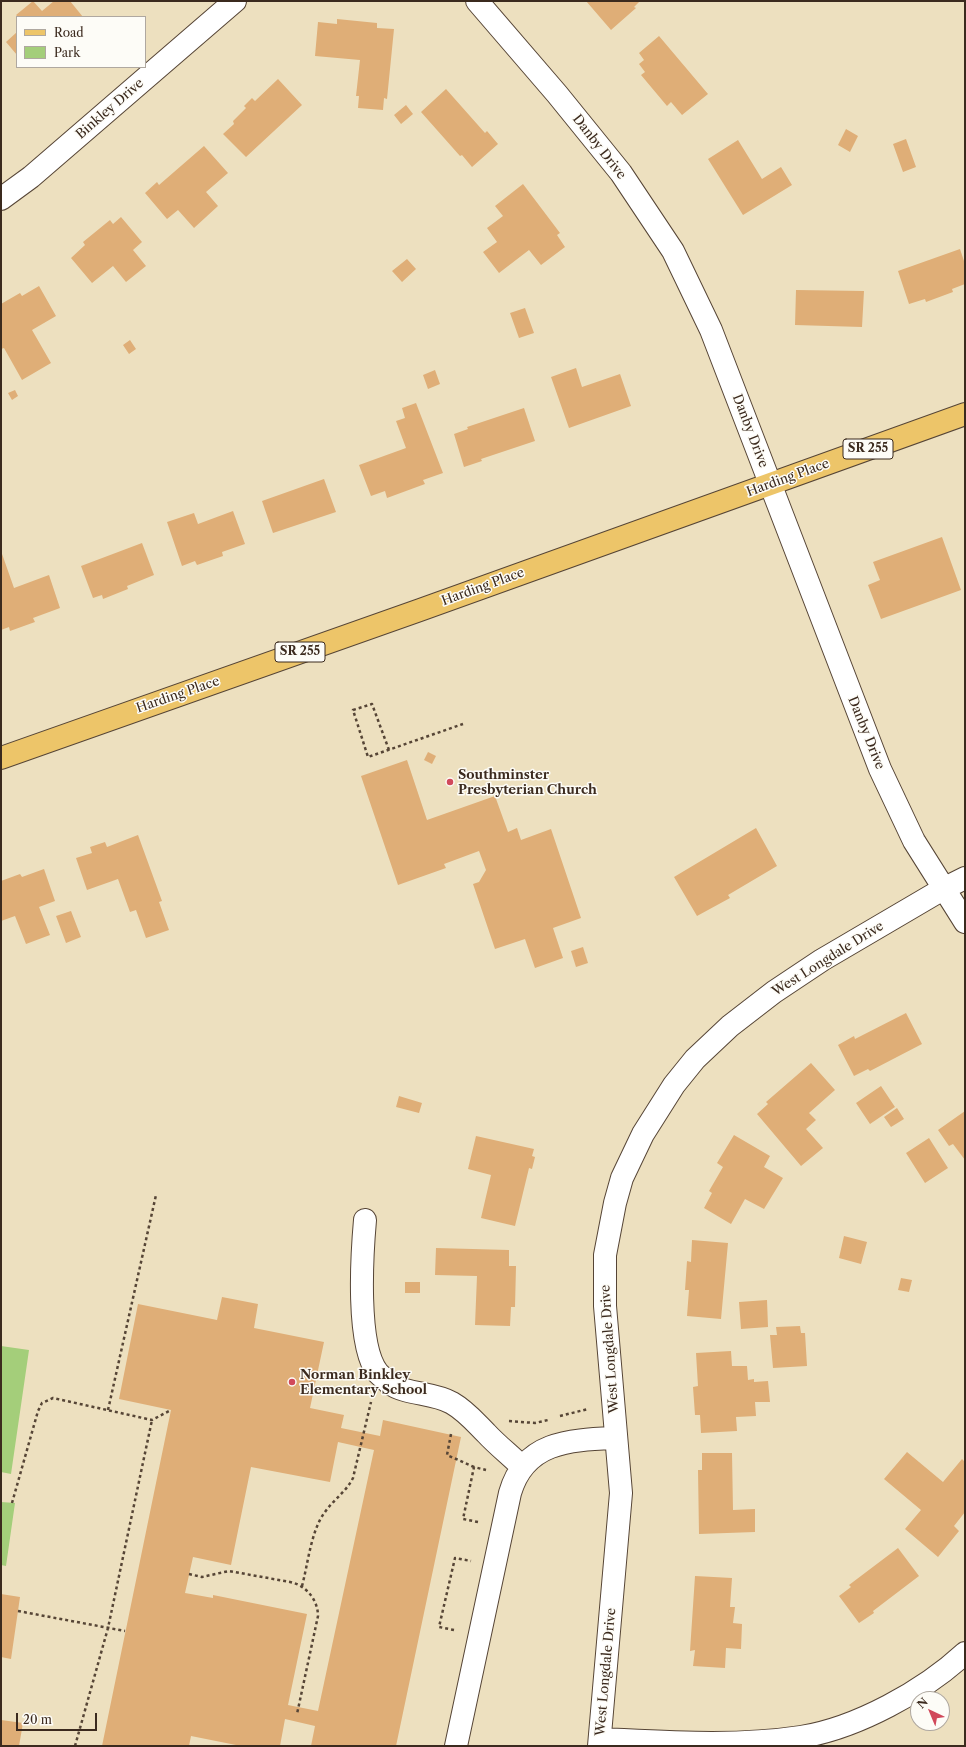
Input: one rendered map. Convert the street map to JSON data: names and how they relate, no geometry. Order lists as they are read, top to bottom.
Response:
{
  "streets": {
    "main road": ["SR 255", "Harding Place"],
    "street": ["Binkley Drive", "Danby Drive", "West Longdale Drive"]
  },
  "crossings": [
    ["Danby Drive", "Harding Place"],
    ["Danby Drive", "West Longdale Drive"]
  ],
  "places": ["Southminster Presbyterian Church", "Norman Binkley Elementary School"],
  "legend": ["Road", "Park"],
  "scale_bar": "20 m",
  "north": "top left"
}
